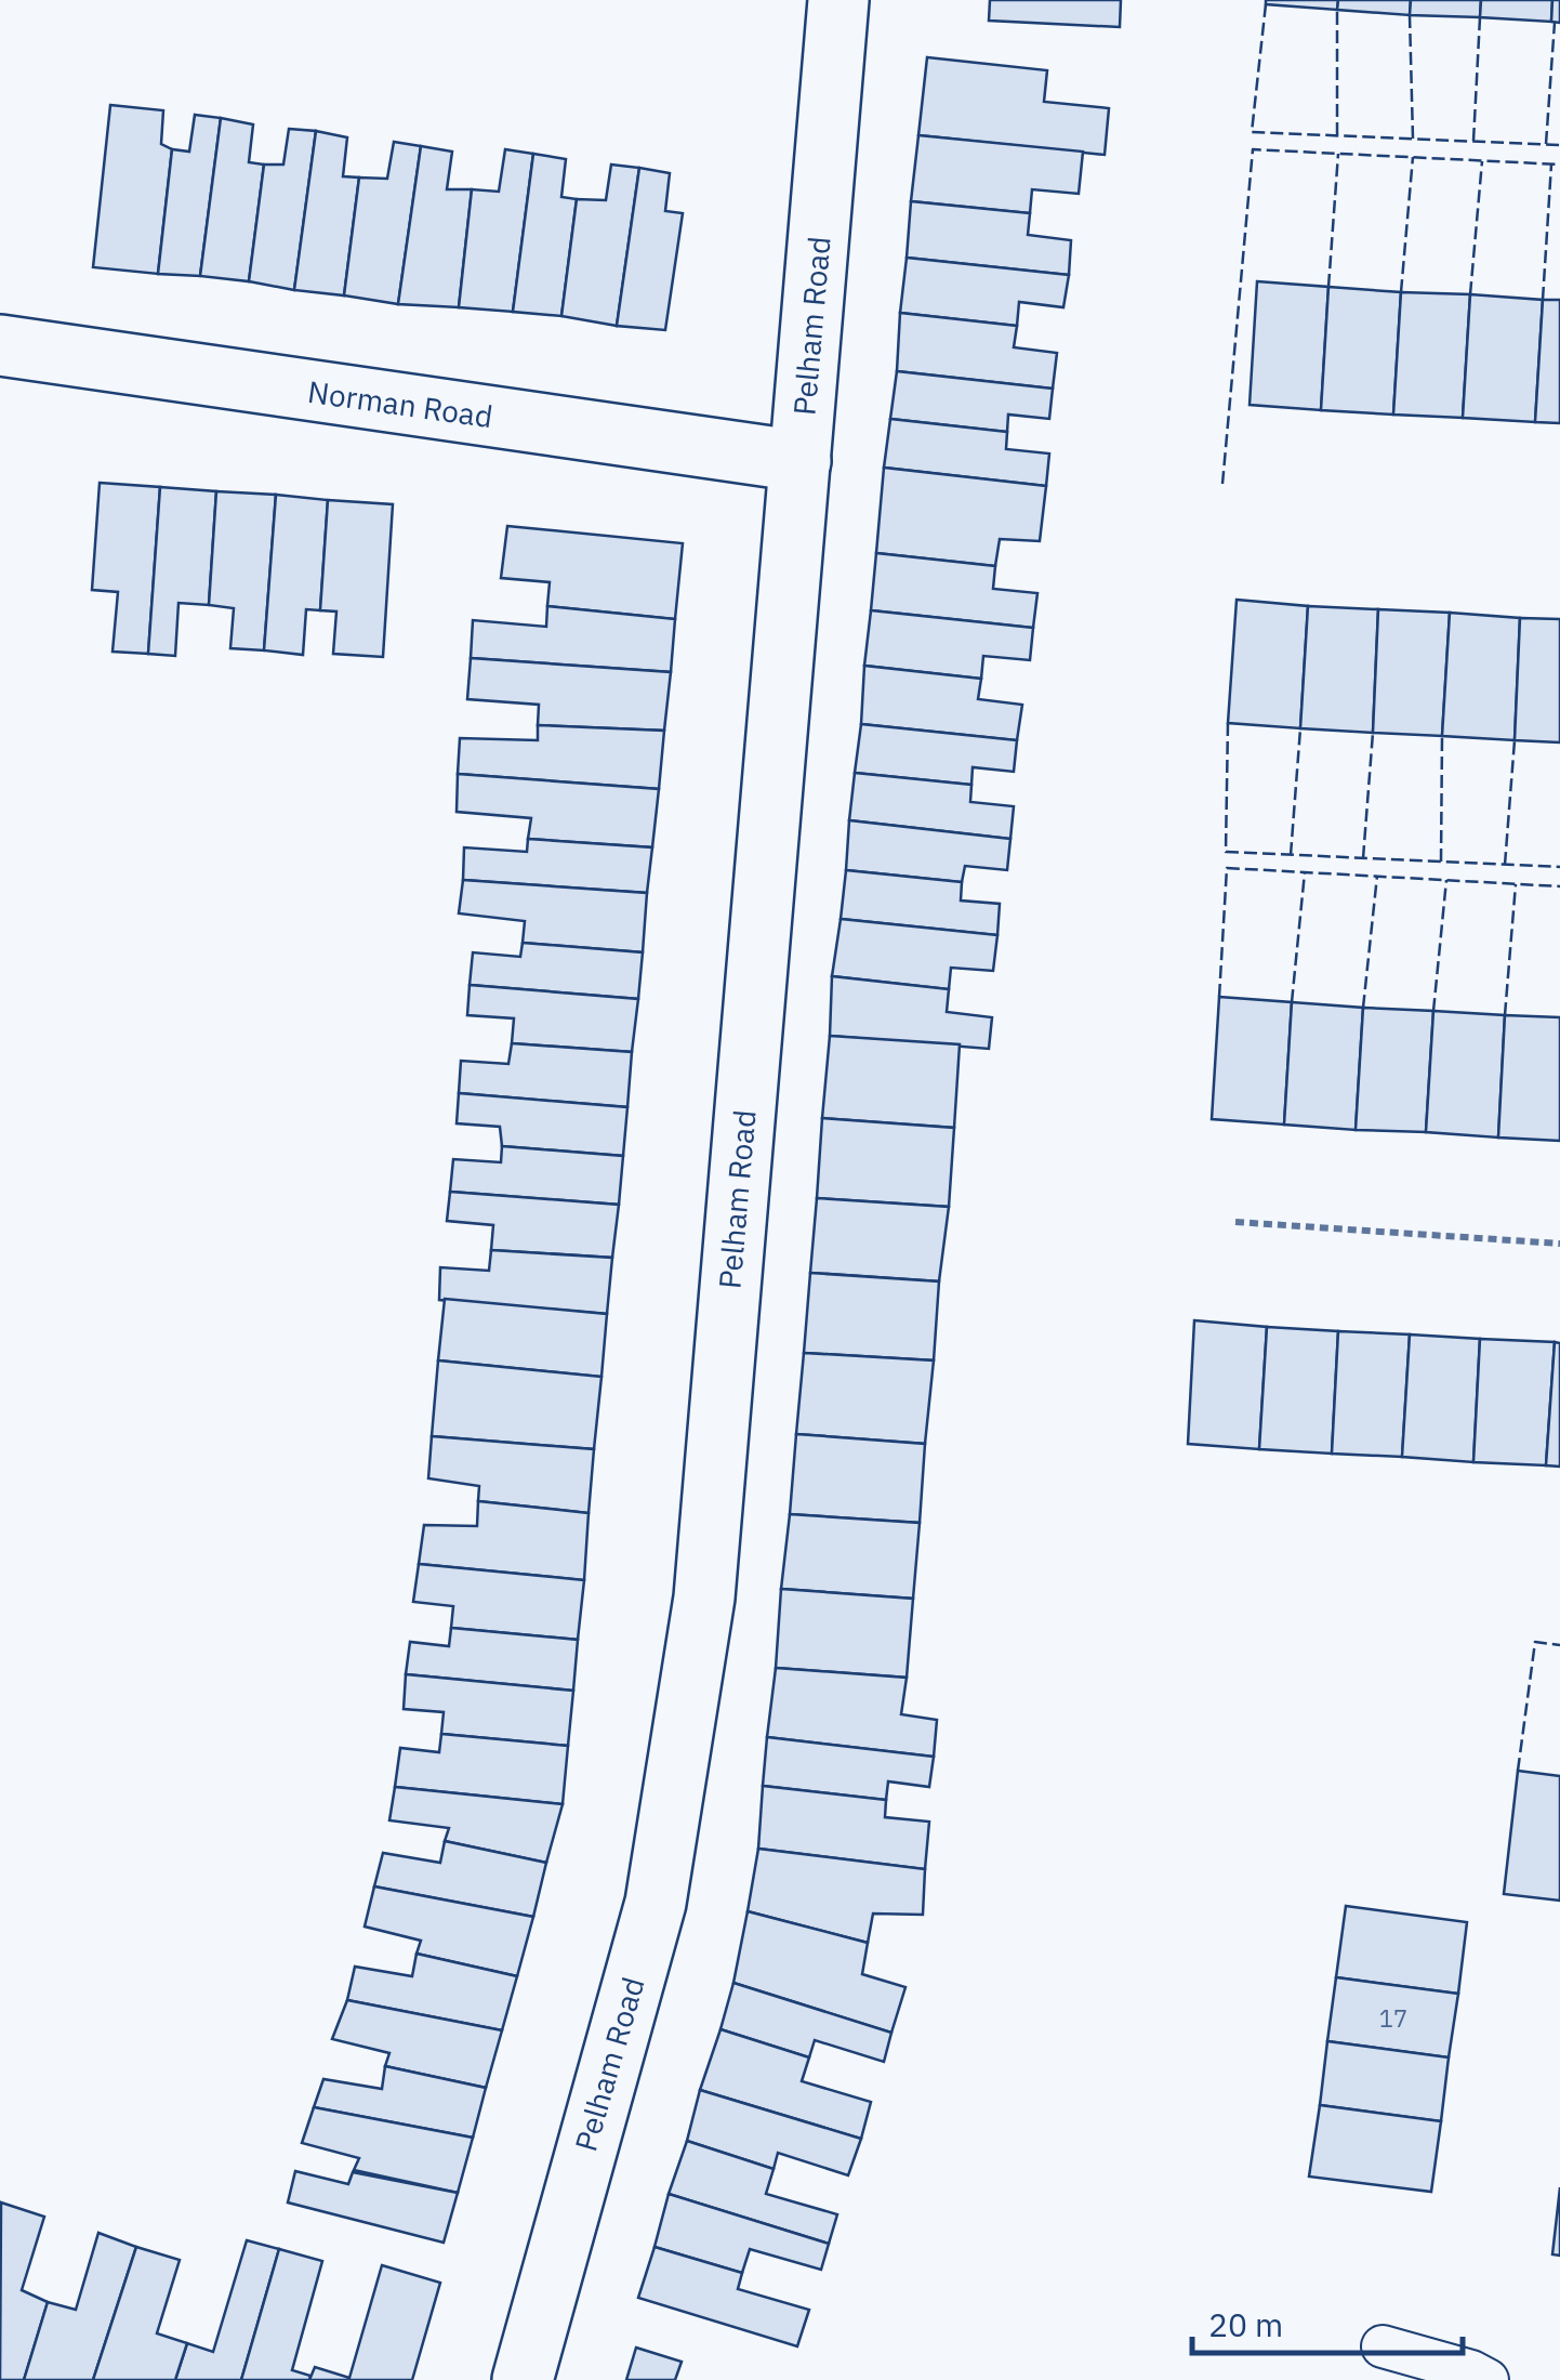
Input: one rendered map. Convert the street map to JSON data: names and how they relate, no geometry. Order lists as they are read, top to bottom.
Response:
{
  "streets": {
    "street": ["Pelham Road", "Norman Road"]
  },
  "crossings": [
    ["Pelham Road", "Norman Road"]
  ],
  "house_numbers": ["17"],
  "scale_bar": "20 m"
}
